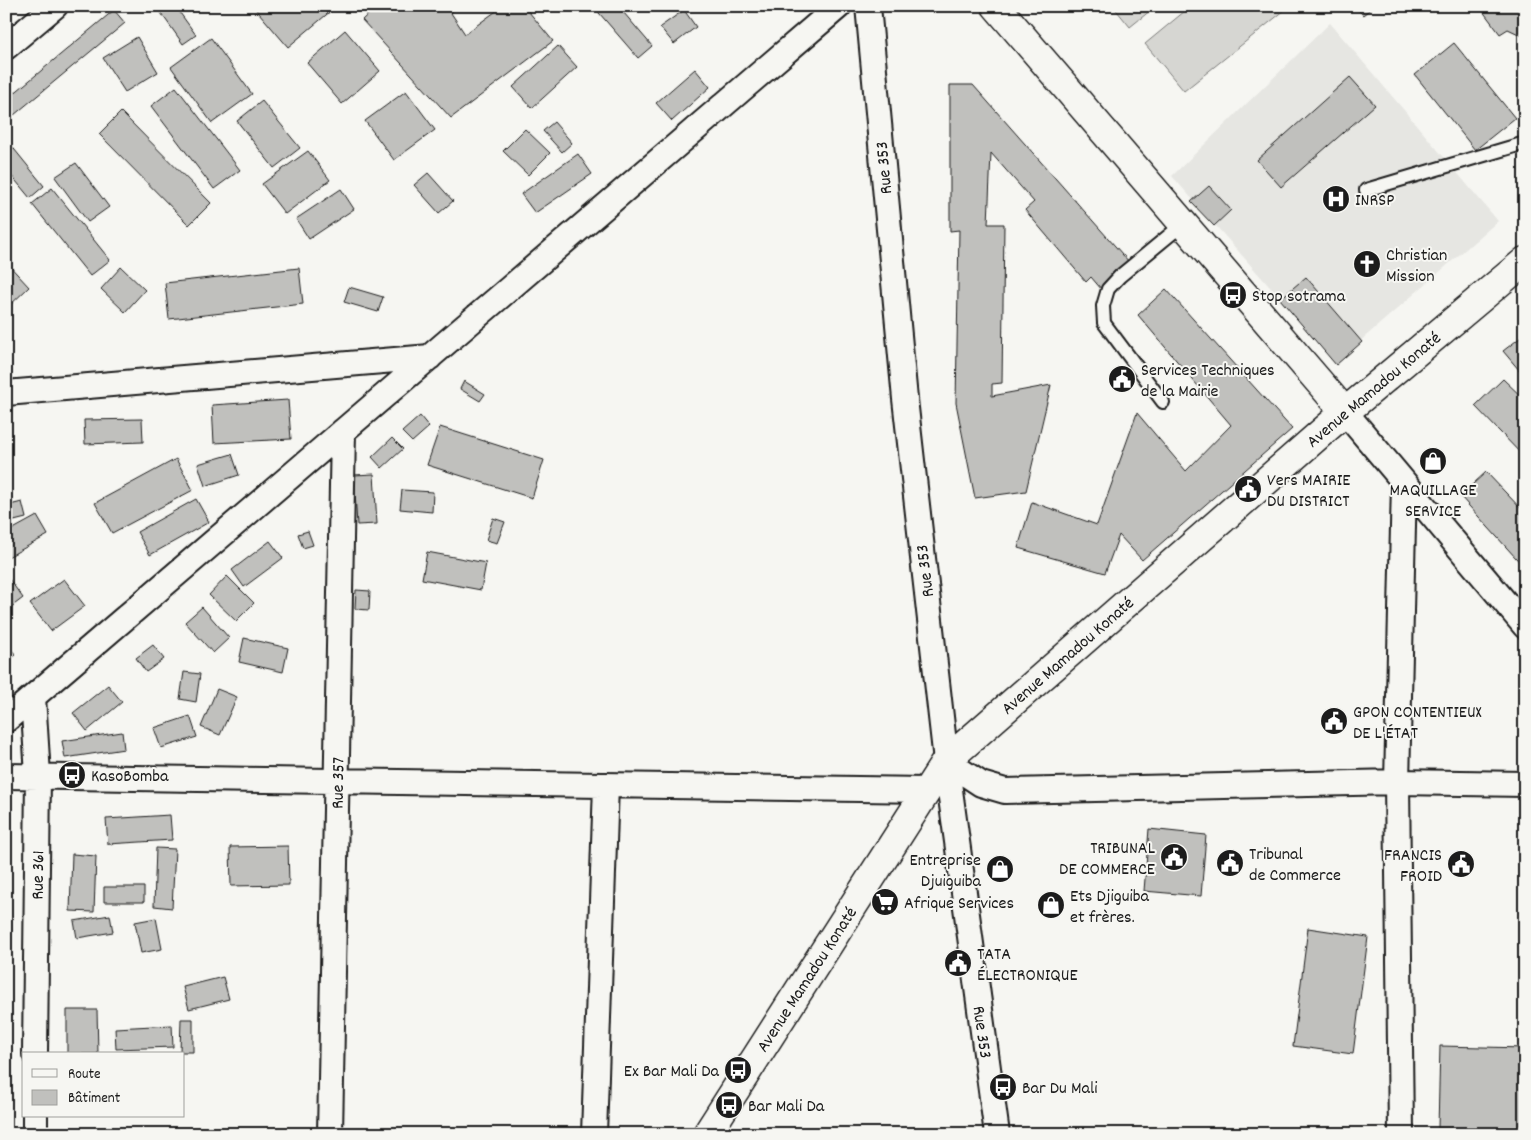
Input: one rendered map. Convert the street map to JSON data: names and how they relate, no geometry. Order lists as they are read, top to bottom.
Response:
{
  "streets": {
    "main road": ["Avenue Mamadou Konaté"],
    "street": ["Rue 353", "Rue 357", "Rue 361"]
  },
  "crossings": [
    ["Rue 353", "Avenue Mamadou Konaté"]
  ],
  "places": {
    "hospital": ["INRSP"],
    "church": ["Christian Mission"],
    "bus stop": [
      "Stop sotrama",
      "KasoBomba",
      "Ex Bar Mali Da",
      "Bar Du Mali",
      "Bar Mali Da"
    ],
    "public building": [
      "Services Techniques de la Mairie",
      "Vers MAIRIE DU DISTRICT",
      "GPON CONTENTIEUX DE L'ÉTAT",
      "TRIBUNAL DE COMMERCE",
      "Tribunal de Commerce",
      "FRANCIS FROID",
      "TATA ÉLECTRONIQUE"
    ],
    "shop": ["MAQUILLAGE SERVICE", "Entreprise Djuiguiba", "Ets Djiguiba et frères."],
    "supermarket": ["Afrique Services"]
  },
  "legend": ["Route", "Bâtiment"]
}
